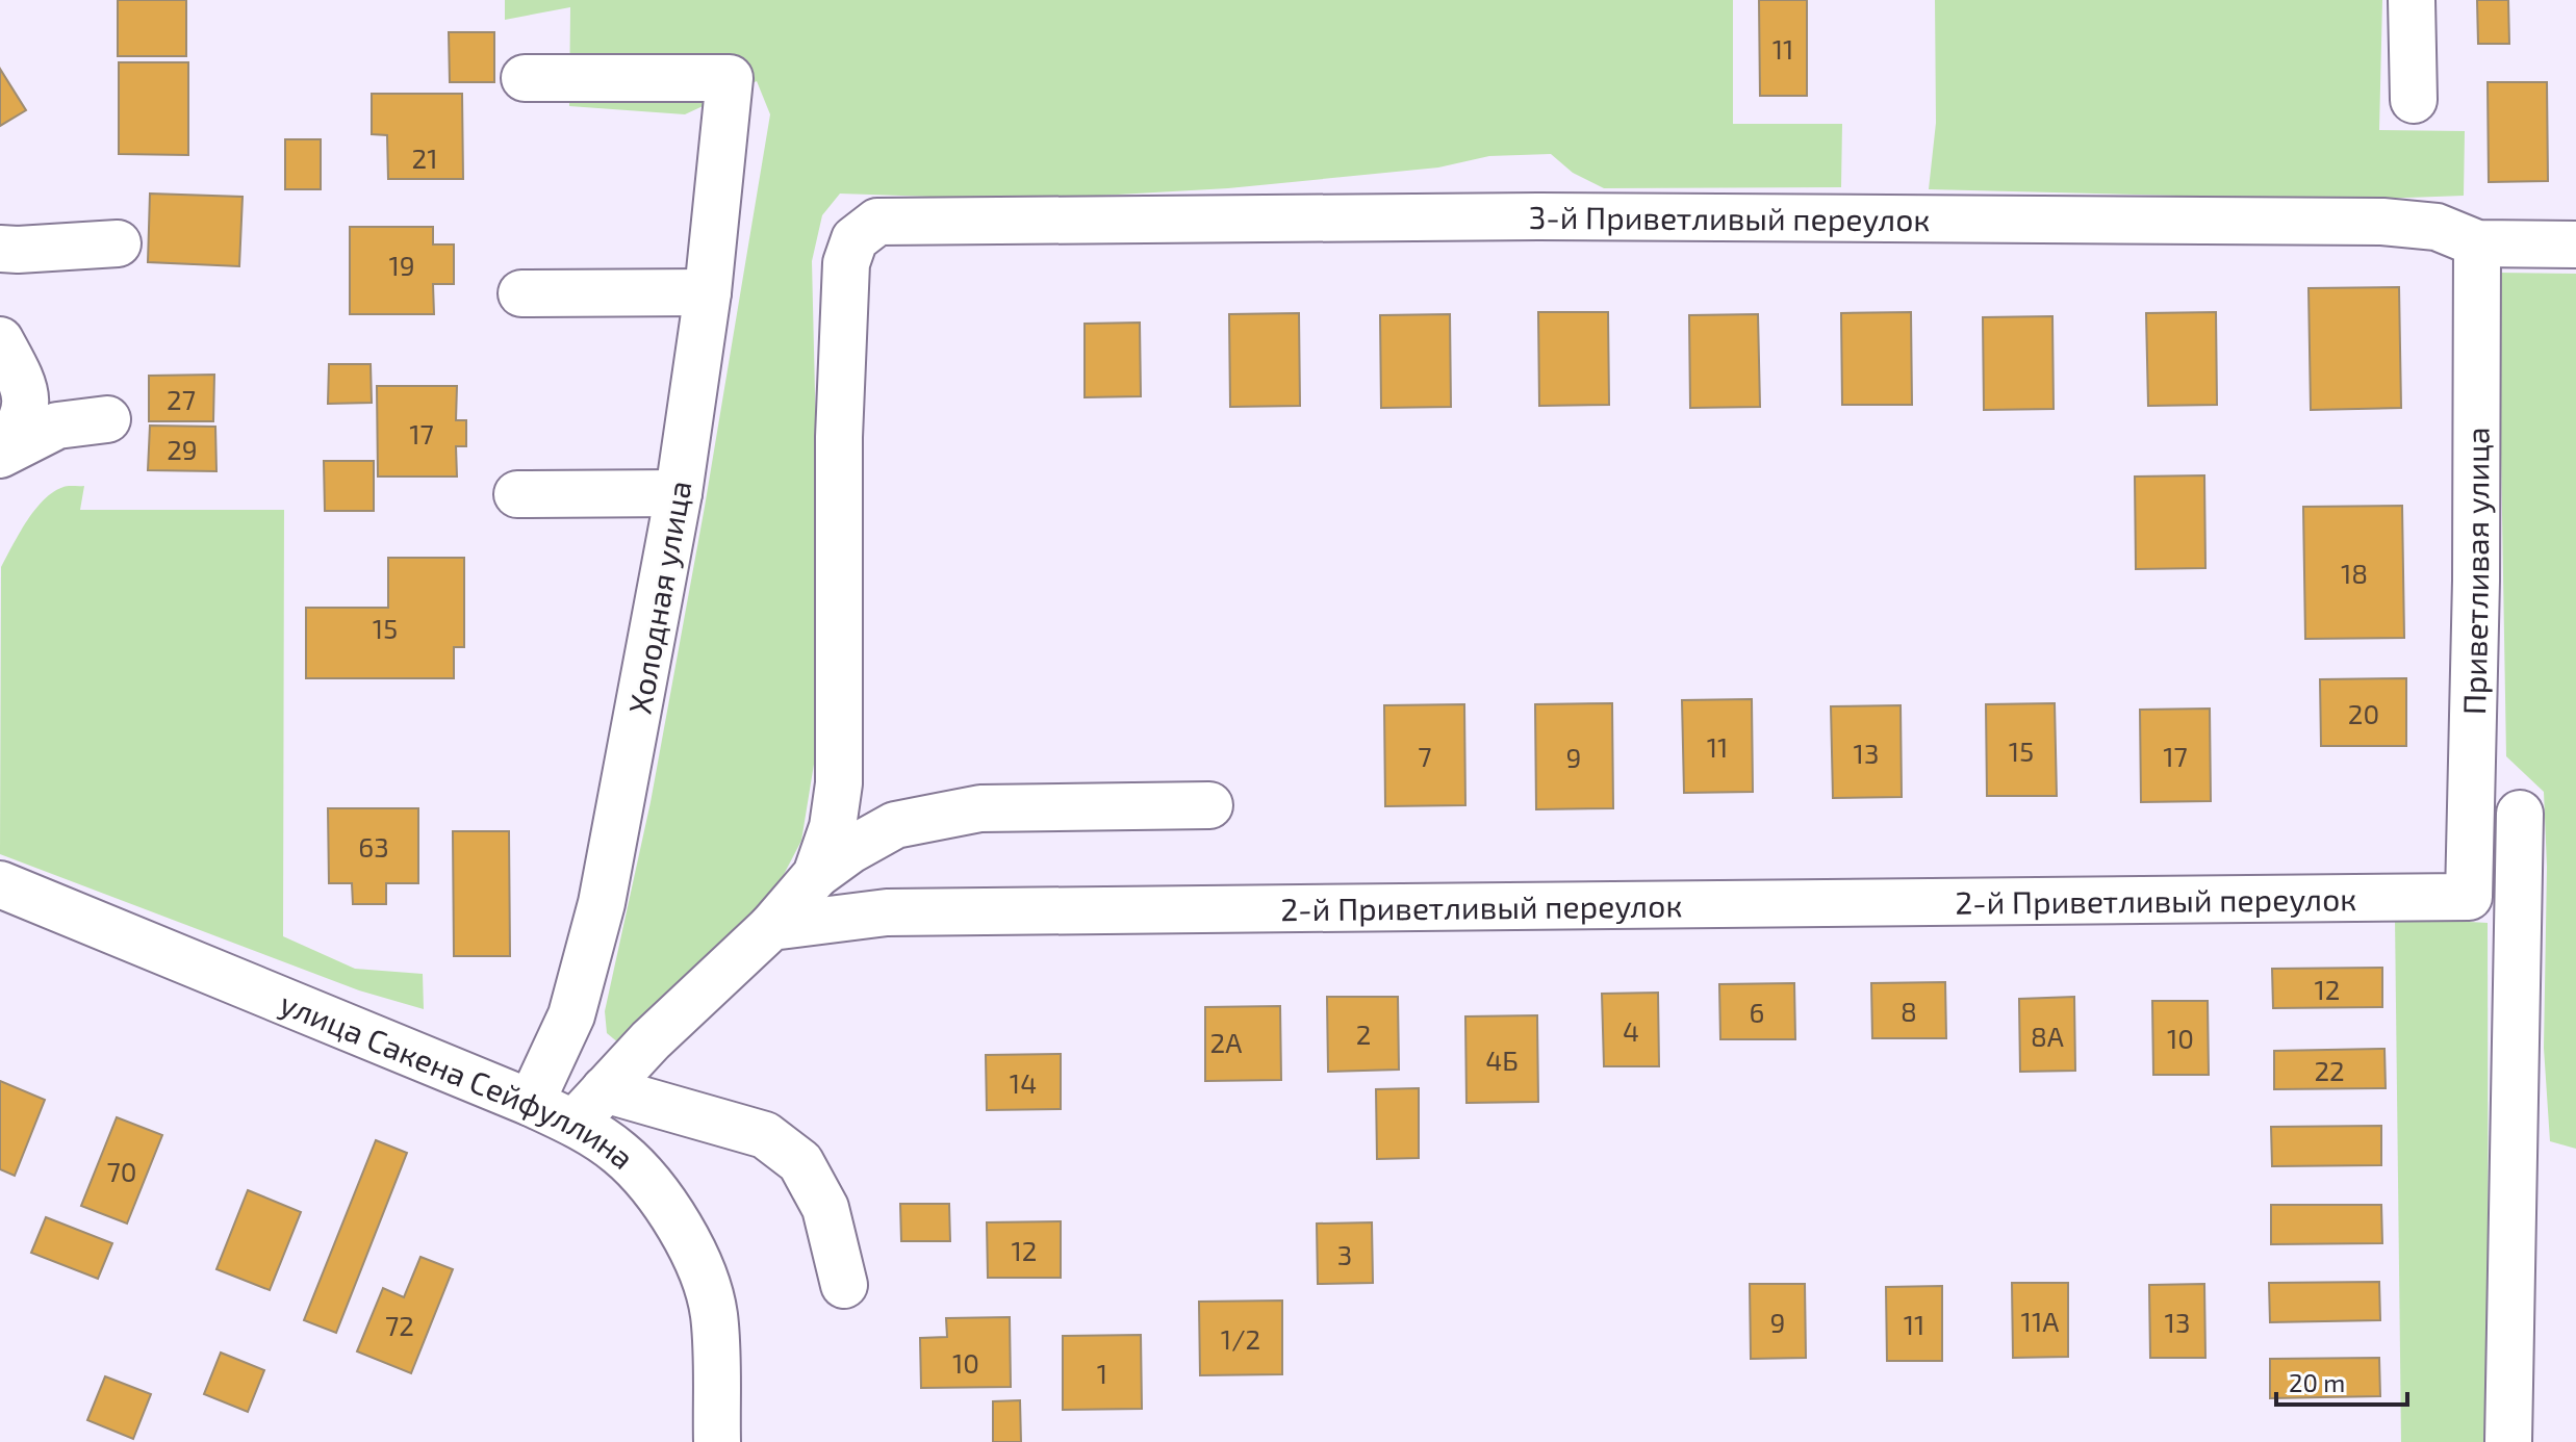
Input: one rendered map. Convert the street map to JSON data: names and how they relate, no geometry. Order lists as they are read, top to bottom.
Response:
{
  "streets": {
    "street": [
      "3-й Приветливый переулок",
      "Приветливая улица",
      "Холодная улица",
      "2-й Приветливый переулок",
      "улица Сакена Сейфуллина"
    ]
  },
  "crossings": [
    ["3-й Приветливый переулок", "Приветливая улица"],
    ["Приветливая улица", "2-й Приветливый переулок"],
    ["Холодная улица", "улица Сакена Сейфуллина"]
  ],
  "house_numbers": [
    "11",
    "21",
    "19",
    "27",
    "17",
    "29",
    "18",
    "15",
    "20",
    "11",
    "15",
    "13",
    "7",
    "17",
    "9",
    "63",
    "12",
    "8",
    "6",
    "4",
    "2",
    "8А",
    "10",
    "2А",
    "4Б",
    "22",
    "14",
    "70",
    "12",
    "3",
    "11А",
    "9",
    "13",
    "11",
    "72",
    "1/2",
    "10",
    "1"
  ],
  "scale_bar": "20 m"
}
